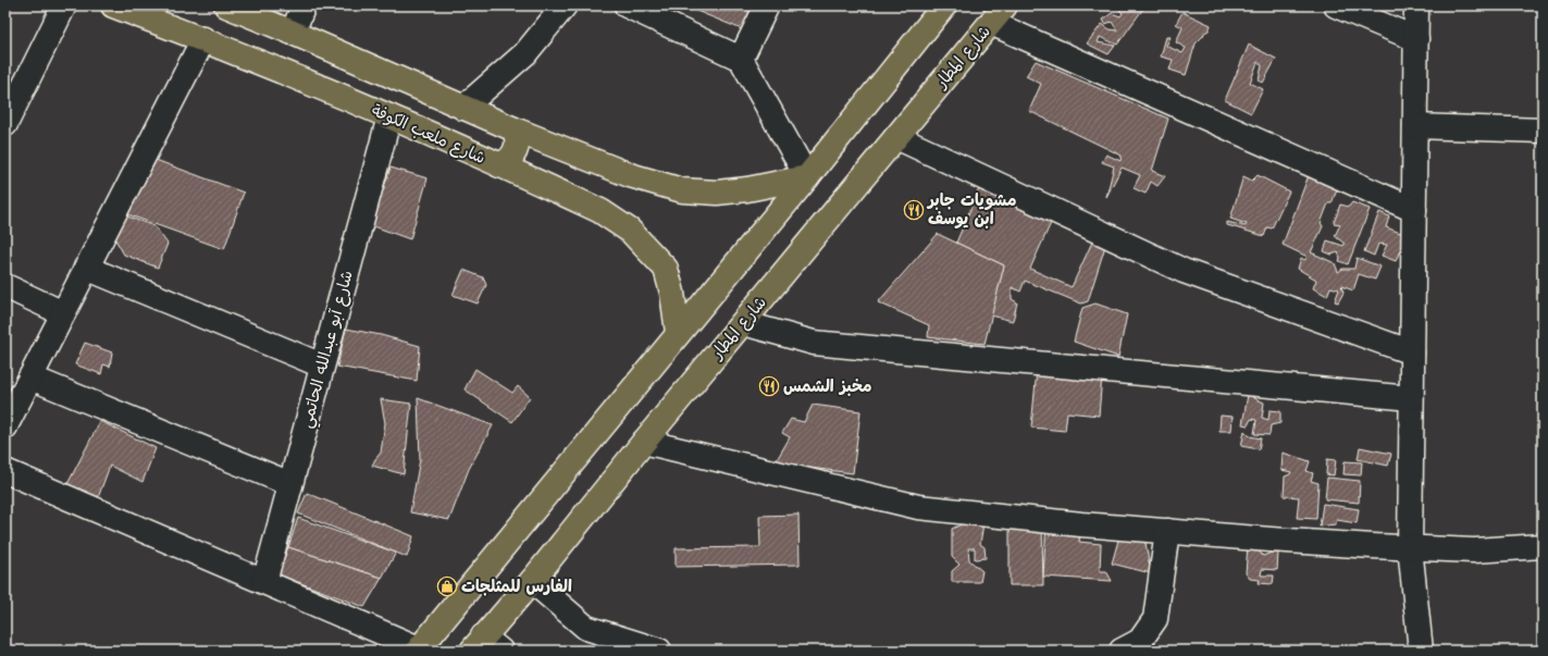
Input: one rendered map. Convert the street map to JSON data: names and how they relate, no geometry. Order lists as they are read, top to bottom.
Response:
{
  "streets": {
    "main road": ["شارع المطار", "شارع ملعب الكوفة"],
    "street": ["شارع آبو عبدالله الحاتمي"]
  },
  "crossings": [
    ["شارع ملعب الكوفة", "شارع آبو عبدالله الحاتمي"]
  ],
  "places": {
    "restaurant": ["مشويات جابر ابن يوسف", "مخبز الشمس"],
    "shop": ["الفارس للمثلجات"]
  }
}
